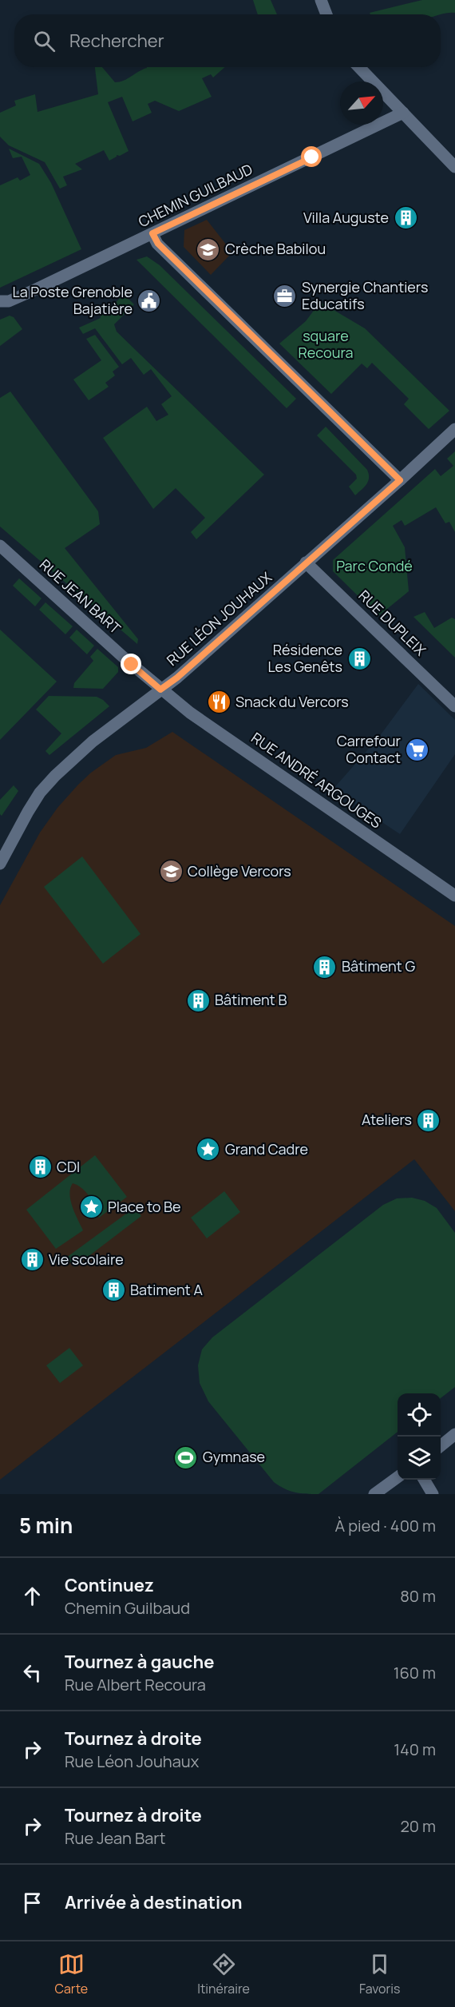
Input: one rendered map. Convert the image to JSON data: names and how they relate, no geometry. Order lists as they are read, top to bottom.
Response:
{
  "streets": {
    "street": [
      "CHEMIN GUILBAUD",
      "RUE JEAN BART",
      "RUE LÉON JOUHAUX",
      "RUE DUPLEIX",
      "RUE ANDRÉ ARGOUGES"
    ]
  },
  "crossings": [
    ["RUE JEAN BART", "RUE LÉON JOUHAUX"],
    ["RUE JEAN BART", "RUE ANDRÉ ARGOUGES"],
    ["RUE LÉON JOUHAUX", "RUE DUPLEIX"],
    ["RUE LÉON JOUHAUX", "RUE ANDRÉ ARGOUGES"]
  ],
  "parks": ["square Recoura", "Parc Condé"],
  "places": {
    "building": [
      "Villa Auguste",
      "Résidence Les Genêts",
      "Bâtiment G",
      "Bâtiment B",
      "Ateliers",
      "CDI",
      "Vie scolaire",
      "Batiment A"
    ],
    "school or university": ["Crèche Babilou", "Collège Vercors"],
    "office": ["Synergie Chantiers Educatifs"],
    "public building": ["La Poste Grenoble Bajatière"],
    "restaurant": ["Snack du Vercors"],
    "supermarket": ["Carrefour Contact"],
    "place": ["Grand Cadre", "Place to Be"],
    "sports": ["Gymnase"]
  },
  "north": "top right",
  "page": {
    "search": "Rechercher",
    "heading": ["5 min", "À pied · 400 m"],
    "list": [
      ["Continuez", "Chemin Guilbaud", "80 m"],
      ["Tournez à gauche", "Rue Albert Recoura", "160 m"],
      ["Tournez à droite", "Rue Léon Jouhaux", "140 m"],
      ["Tournez à droite", "Rue Jean Bart", "20 m"],
      "Arrivée à destination"
    ],
    "nav": ["Carte", "Itinéraire", "Favoris"]
  }
}
